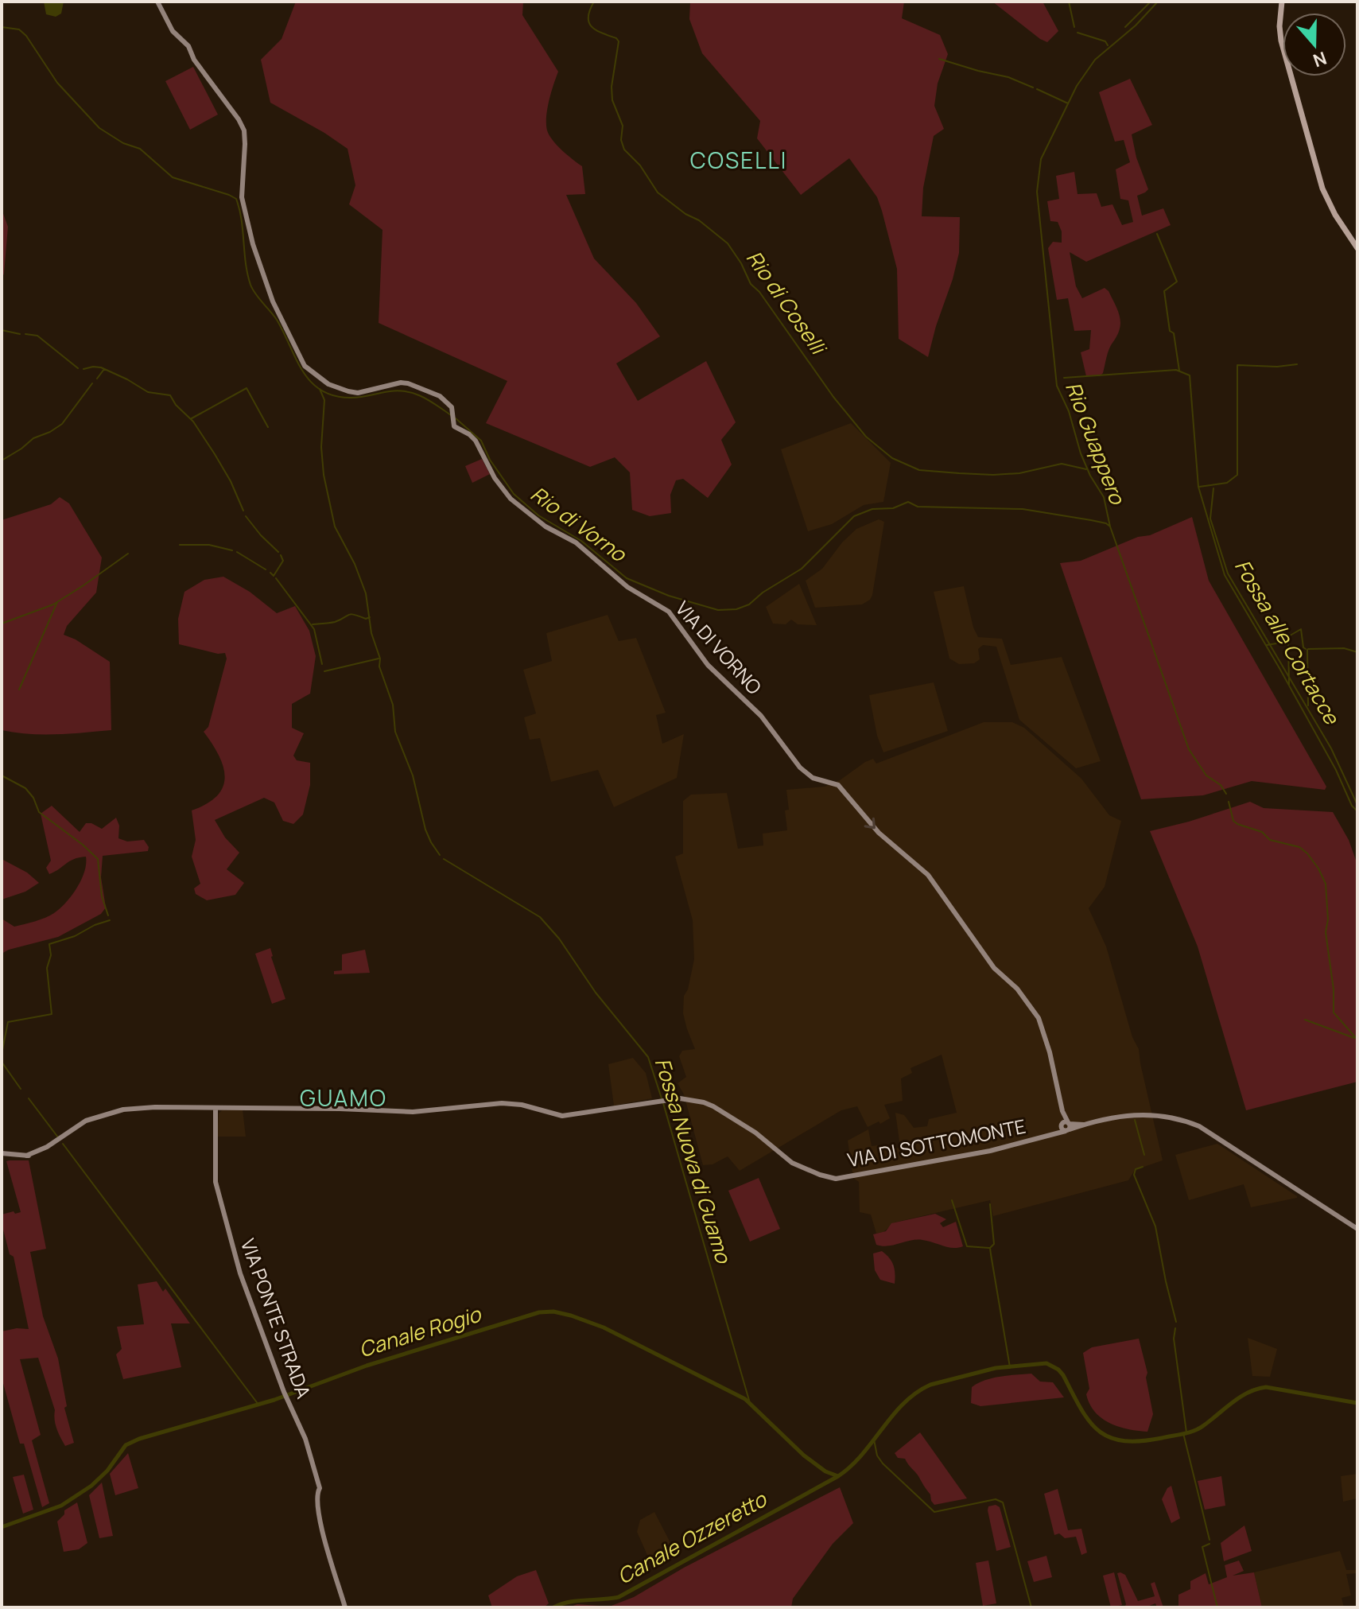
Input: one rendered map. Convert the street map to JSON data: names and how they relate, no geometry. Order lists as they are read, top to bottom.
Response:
{
  "streets": {
    "street": ["VIA DI VORNO", "VIA DI SOTTOMONTE", "VIA PONTE STRADA"]
  },
  "crossings": [
    ["VIA DI VORNO", "VIA DI SOTTOMONTE"],
    ["VIA DI SOTTOMONTE", "VIA PONTE STRADA"]
  ],
  "one_way": ["VIA DI VORNO"],
  "districts": ["COSELLI", "GUAMO"],
  "water": [
    "Rio di Coselli",
    "Rio Guappero",
    "Rio di Vorno",
    "Fossa alle Cortacce",
    "Fossa Nuova di Guamo",
    "Canale Rogio",
    "Canale Ozzeretto"
  ],
  "north": "bottom"
}
